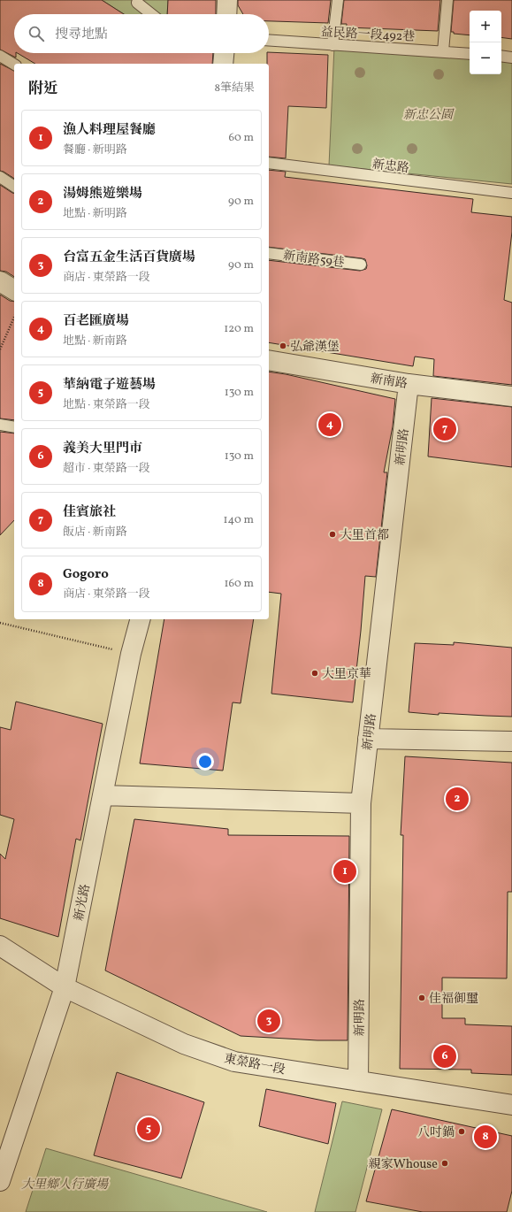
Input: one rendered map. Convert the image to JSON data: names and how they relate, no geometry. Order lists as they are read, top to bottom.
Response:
{
  "streets": {
    "street": [
      "新南路",
      "新明路",
      "新光路",
      "東榮路一段"
    ],
    "lane": ["益民路一段492巷", "新忠路", "新南路59巷"]
  },
  "crossings": [
    ["新南路", "新明路"],
    ["新明路", "東榮路一段"],
    ["新光路", "東榮路一段"]
  ],
  "parks": ["新忠公園", "大里鄉人行廣場"],
  "places": [
    "弘爺漢堡",
    "大里首都",
    "大里京華",
    "佳福御璽",
    "八吋鍋",
    "親家Whouse"
  ],
  "page": {
    "map_buttons": ["+", "−"],
    "search": "搜尋地點",
    "heading": ["附近", "8筆結果"],
    "list": [
      {
        "mark": "1",
        "name": "漁人料理屋餐廳",
        "note": "餐廳 · 新明路",
        "value": "60 m"
      },
      {
        "mark": "2",
        "name": "湯姆熊遊樂場",
        "note": "地點 · 新明路",
        "value": "90 m"
      },
      {
        "mark": "3",
        "name": "台富五金生活百貨廣場",
        "note": "商店 · 東榮路一段",
        "value": "90 m"
      },
      {
        "mark": "4",
        "name": "百老匯廣場",
        "note": "地點 · 新南路",
        "value": "120 m"
      },
      {
        "mark": "5",
        "name": "華納電子遊藝場",
        "note": "地點 · 東榮路一段",
        "value": "130 m"
      },
      {
        "mark": "6",
        "name": "義美大里門市",
        "note": "超市 · 東榮路一段",
        "value": "130 m"
      },
      {
        "mark": "7",
        "name": "佳賓旅社",
        "note": "飯店 · 新南路",
        "value": "140 m"
      },
      {
        "mark": "8",
        "name": "Gogoro",
        "note": "商店 · 東榮路一段",
        "value": "160 m"
      }
    ],
    "pins": [
      "4",
      "7",
      "2",
      "1",
      "3",
      "6",
      "5",
      "8"
    ]
  }
}
